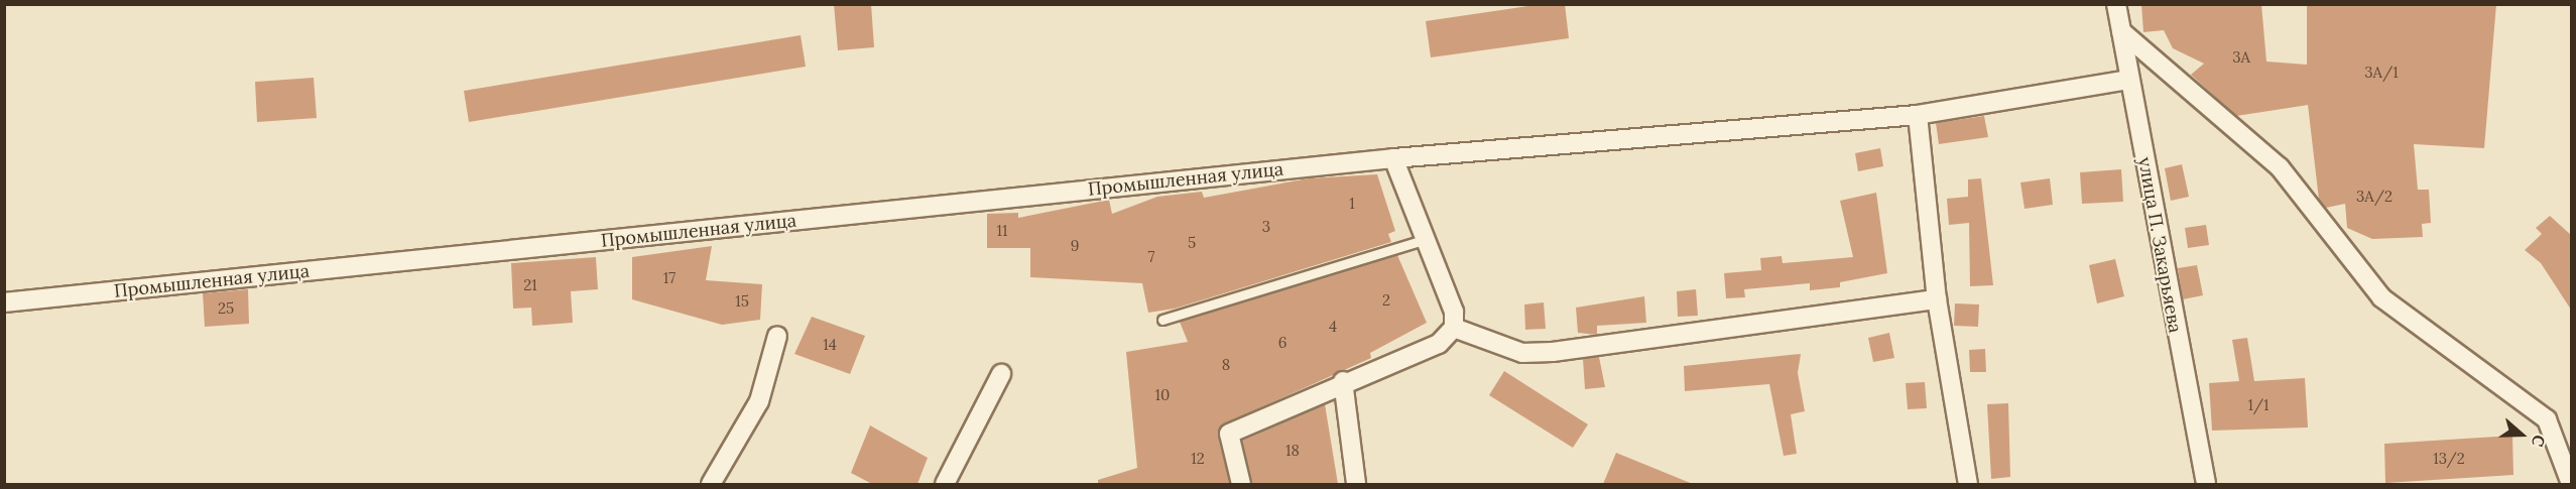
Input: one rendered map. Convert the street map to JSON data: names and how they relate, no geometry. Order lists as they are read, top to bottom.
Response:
{
  "streets": {
    "street": ["Промышленная улица", "улица П. Закарьяева"]
  },
  "crossings": [
    ["Промышленная улица", "улица П. Закарьяева"]
  ],
  "house_numbers": [
    "3А",
    "3А/1",
    "3А/2",
    "1",
    "3",
    "11",
    "5",
    "9",
    "7",
    "17",
    "21",
    "2",
    "15",
    "25",
    "4",
    "6",
    "14",
    "8",
    "10",
    "1/1",
    "18",
    "12",
    "13/2"
  ],
  "north": "right"
}
